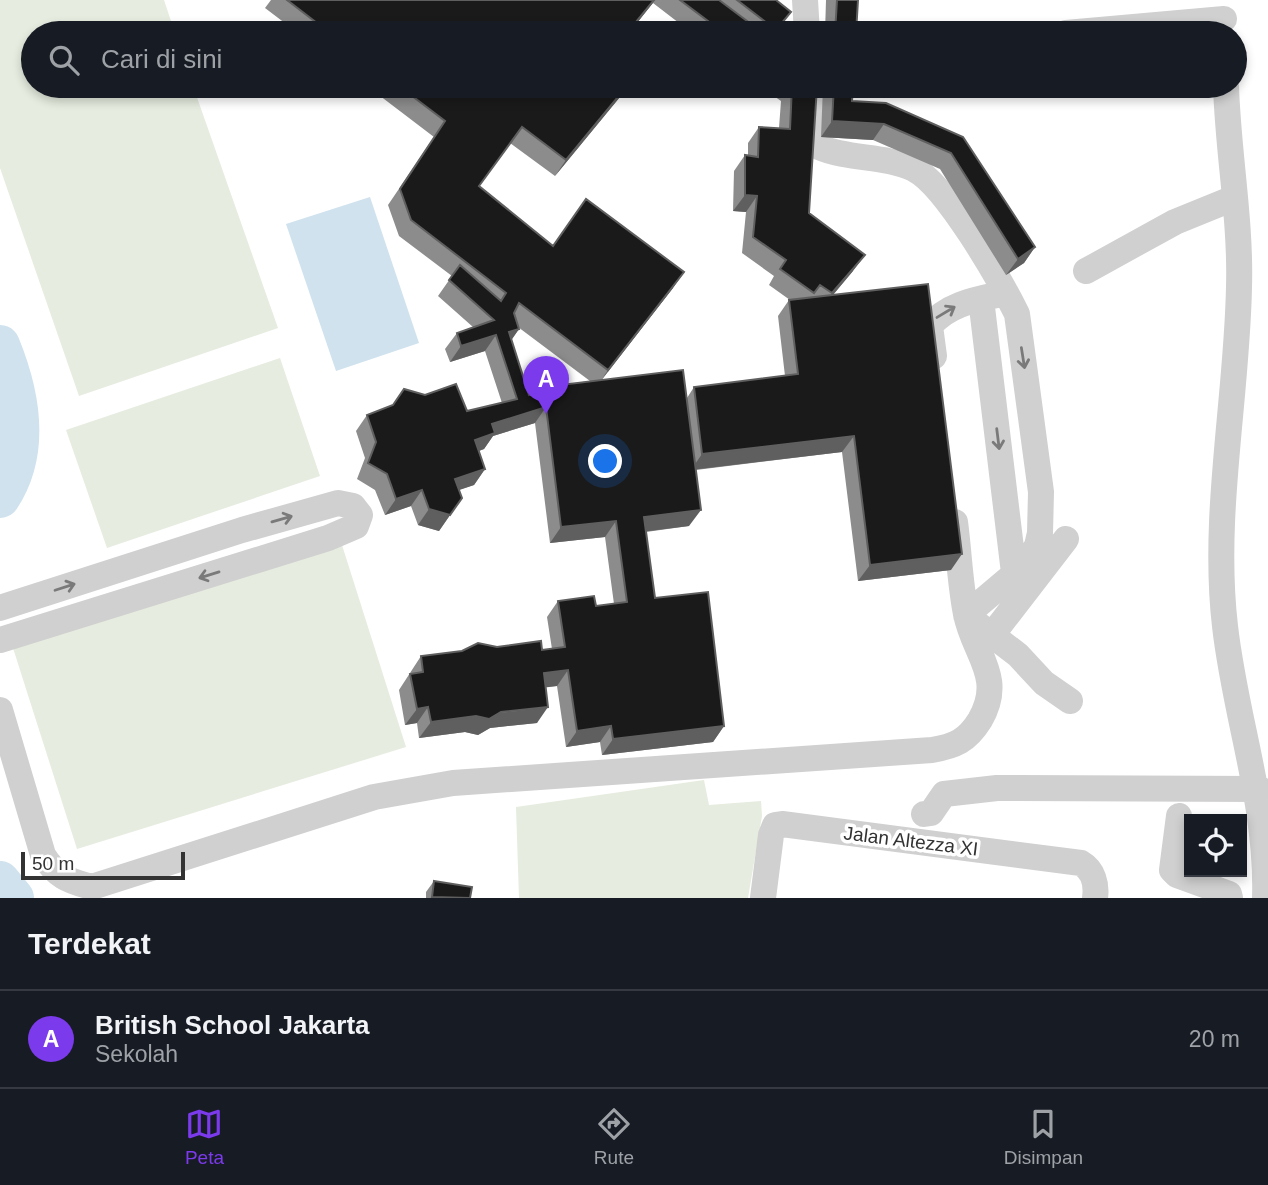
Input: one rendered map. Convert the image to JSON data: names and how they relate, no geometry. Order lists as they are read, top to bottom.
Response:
{
  "streets": {
    "street": ["Jalan Altezza XI"]
  },
  "scale_bar": "50 m",
  "page": {
    "search": "Cari di sini",
    "pins": "A",
    "scale": "50 m",
    "heading": "Terdekat",
    "list": [
      {
        "mark": "A",
        "name": "British School Jakarta",
        "note": "Sekolah",
        "value": "20 m"
      }
    ],
    "nav": ["Peta", "Rute", "Disimpan"]
  }
}
